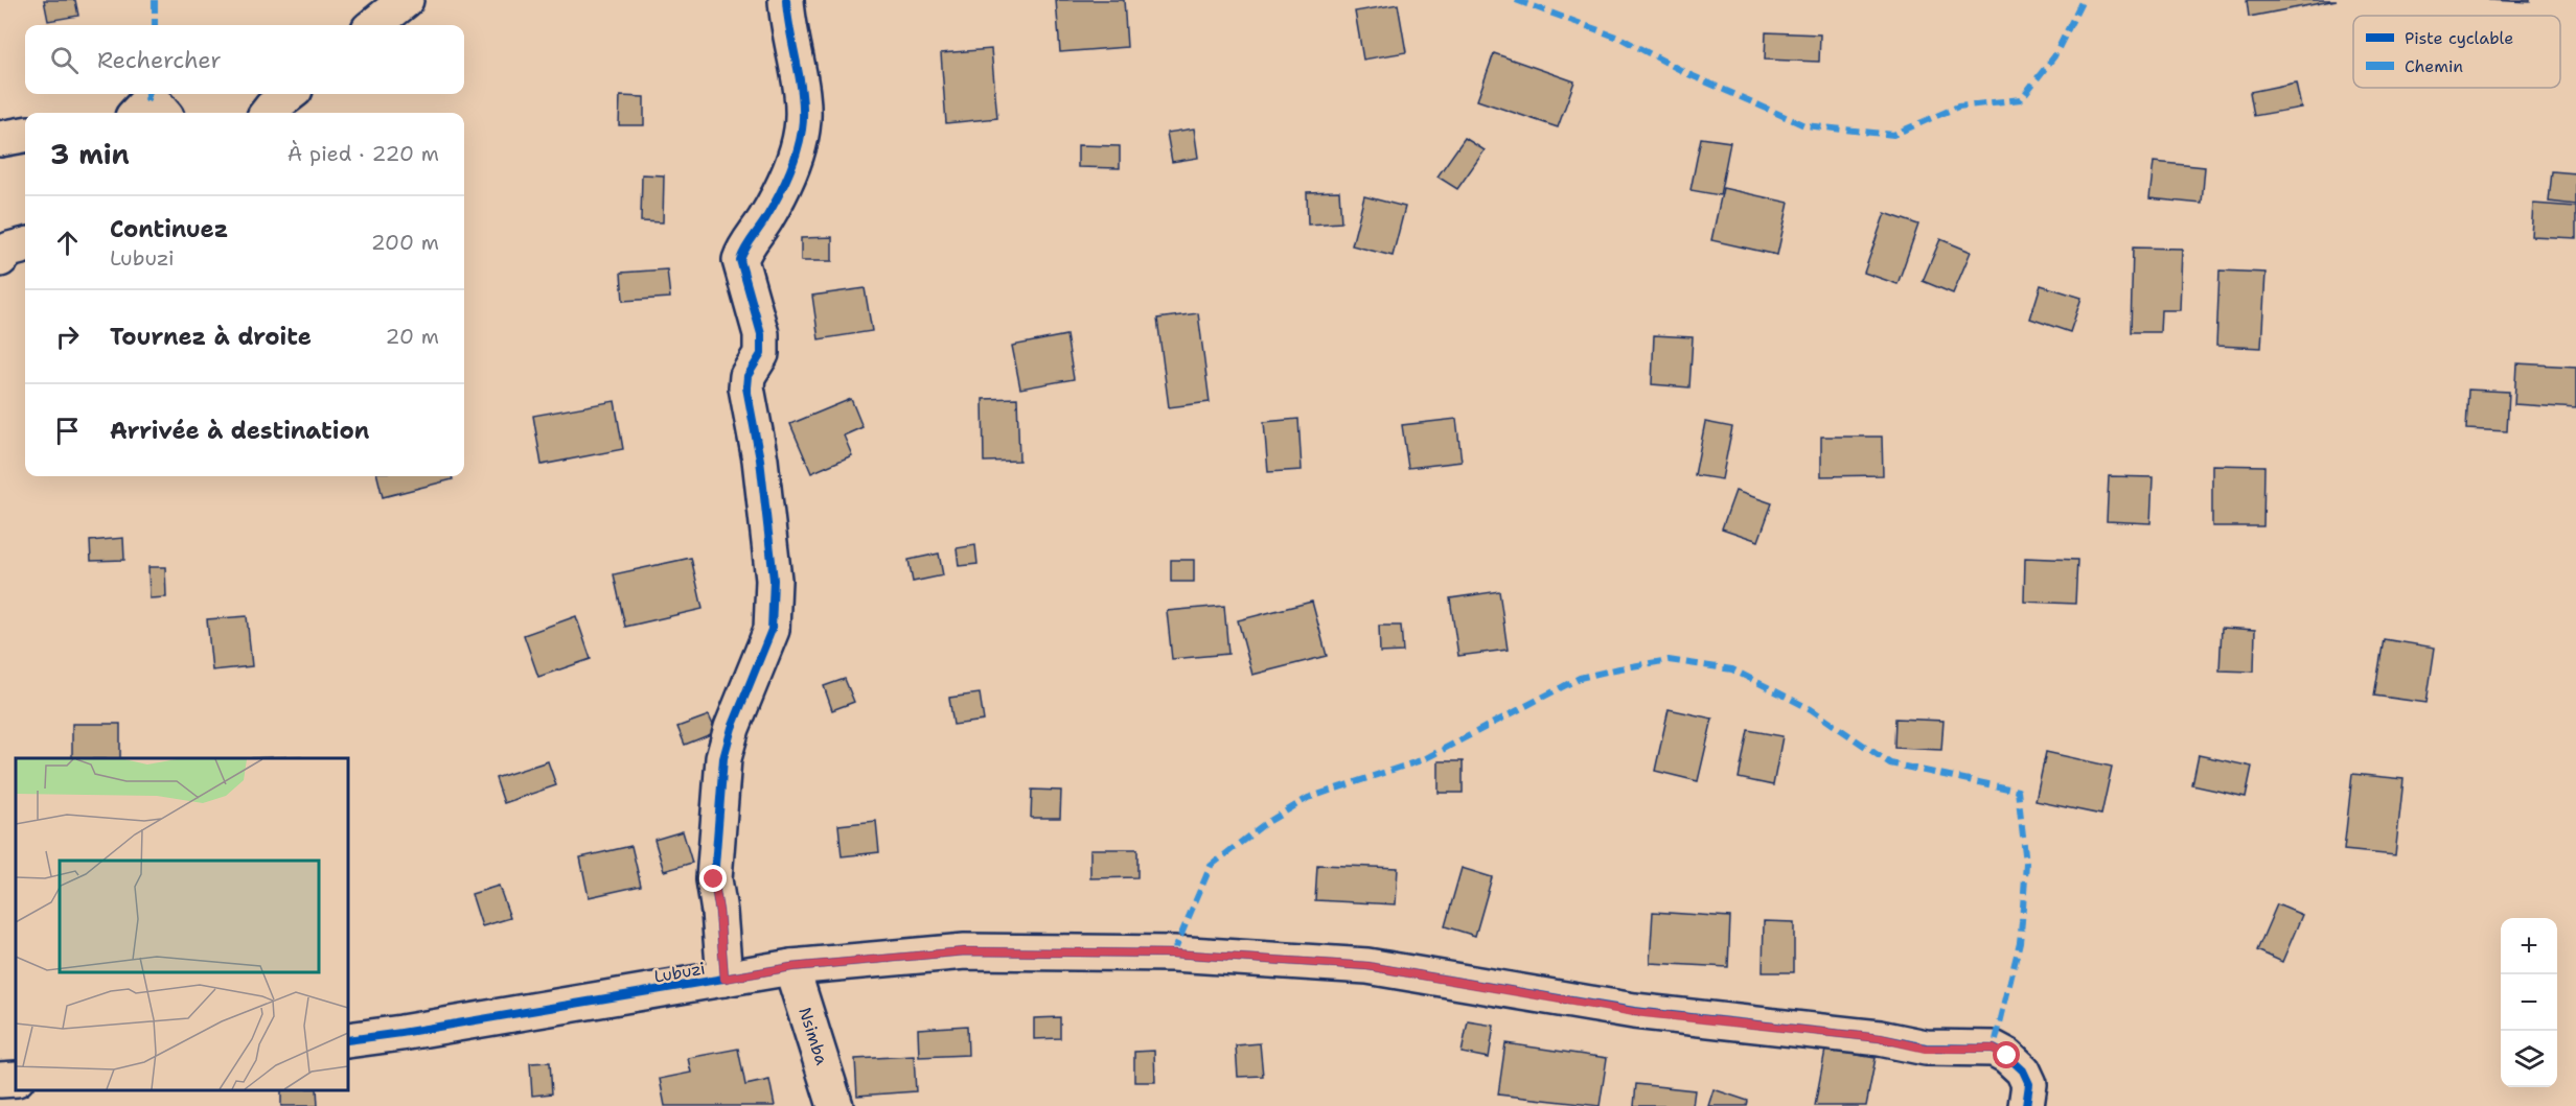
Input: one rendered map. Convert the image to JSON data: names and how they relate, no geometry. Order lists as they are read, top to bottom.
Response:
{
  "streets": {
    "street": ["Lubuzi", "Nsimba"]
  },
  "crossings": [
    ["Lubuzi", "Nsimba"]
  ],
  "legend": ["Piste cyclable", "Chemin"],
  "page": {
    "search": "Rechercher",
    "heading": ["3 min", "À pied · 220 m"],
    "list": [
      ["Continuez", "Lubuzi", "200 m"],
      ["Tournez à droite", "20 m"],
      "Arrivée à destination"
    ],
    "map_buttons": ["+", "−"]
  }
}
